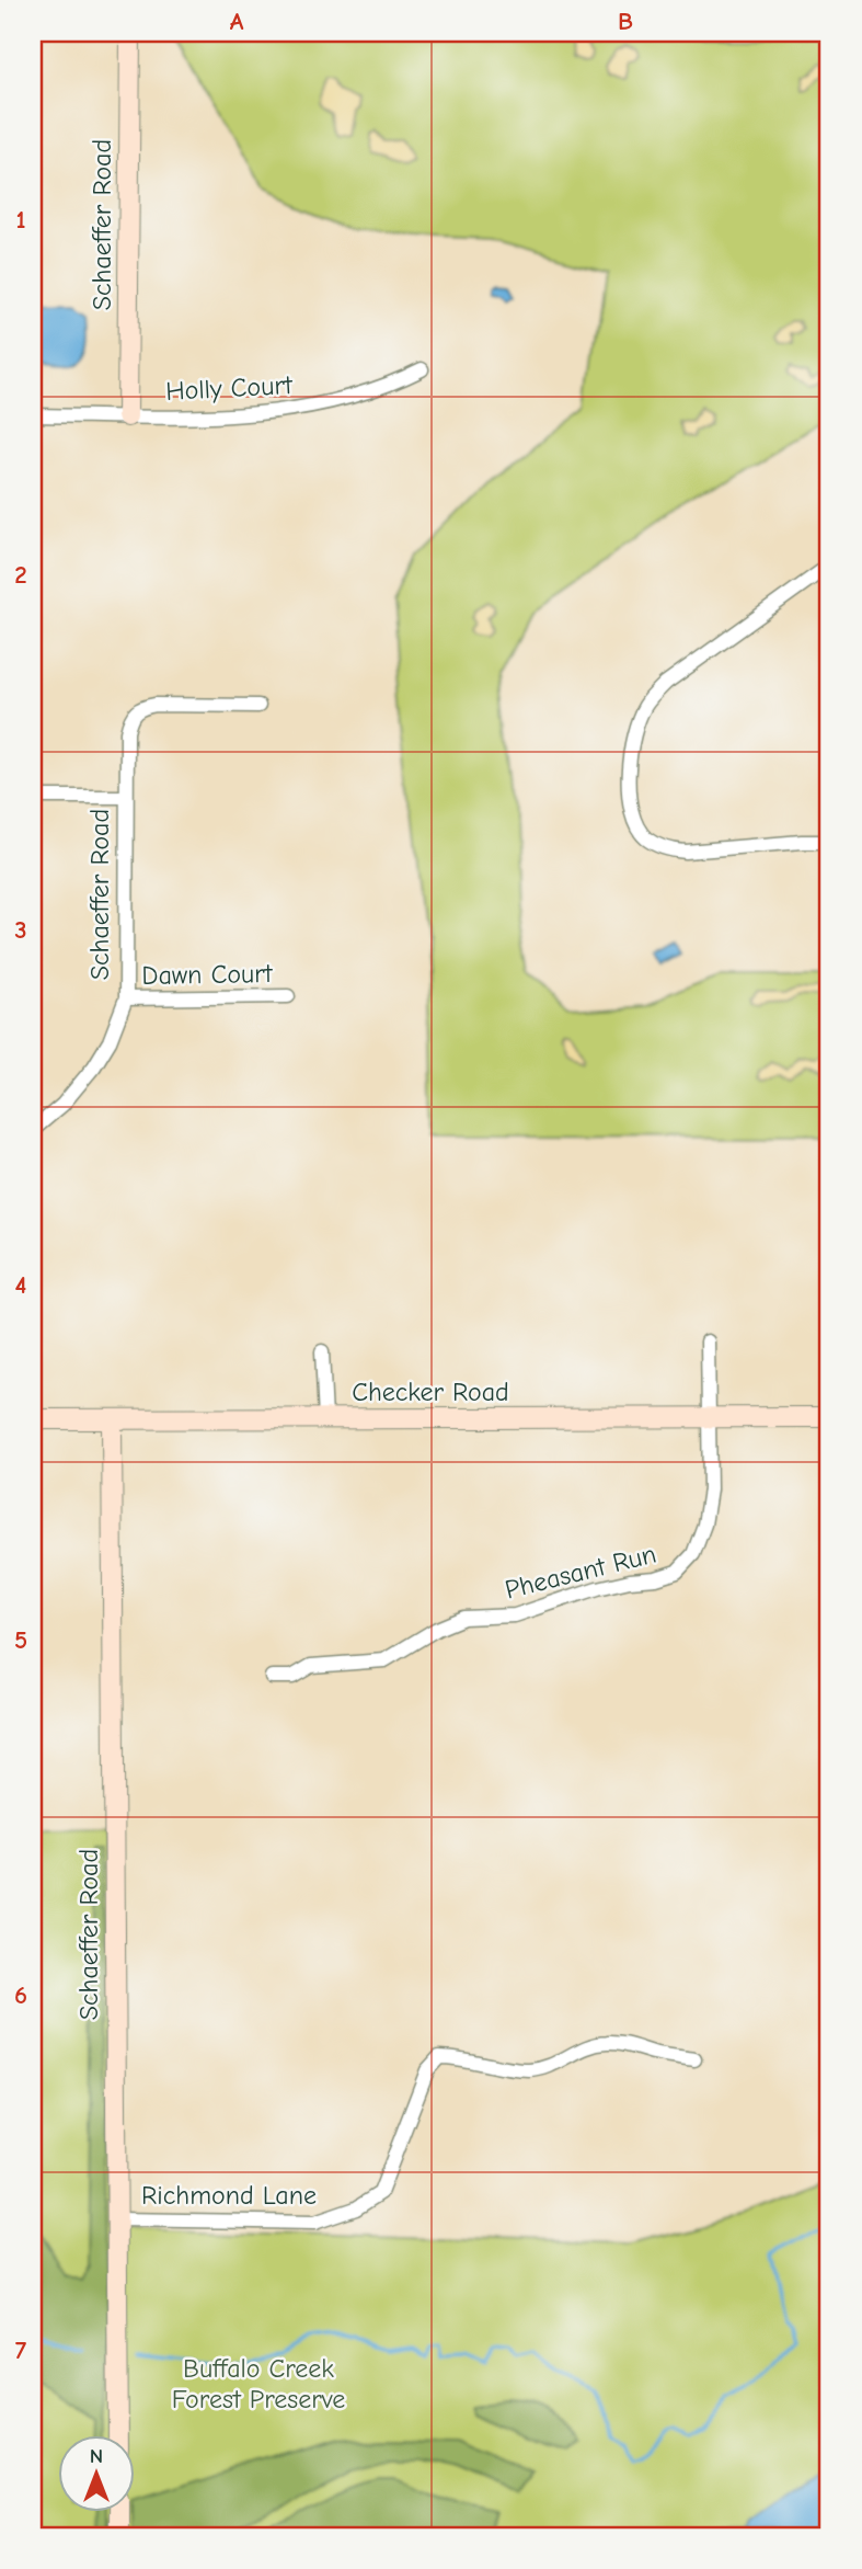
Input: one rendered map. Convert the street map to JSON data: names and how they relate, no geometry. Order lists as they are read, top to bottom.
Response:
{
  "streets": {
    "street": [
      "Schaeffer Road",
      "Holly Court",
      "Dawn Court",
      "Checker Road",
      "Pheasant Run",
      "Richmond Lane"
    ]
  },
  "crossings": [
    ["Schaeffer Road", "Holly Court"],
    ["Schaeffer Road", "Dawn Court"],
    ["Schaeffer Road", "Checker Road"],
    ["Schaeffer Road", "Richmond Lane"],
    ["Checker Road", "Pheasant Run"]
  ],
  "parks": ["Buffalo Creek Forest Preserve"],
  "north": "top",
  "grid": {
    "columns": ["A", "B"],
    "rows": [
      "1",
      "2",
      "3",
      "4",
      "5",
      "6",
      "7"
    ]
  }
}
